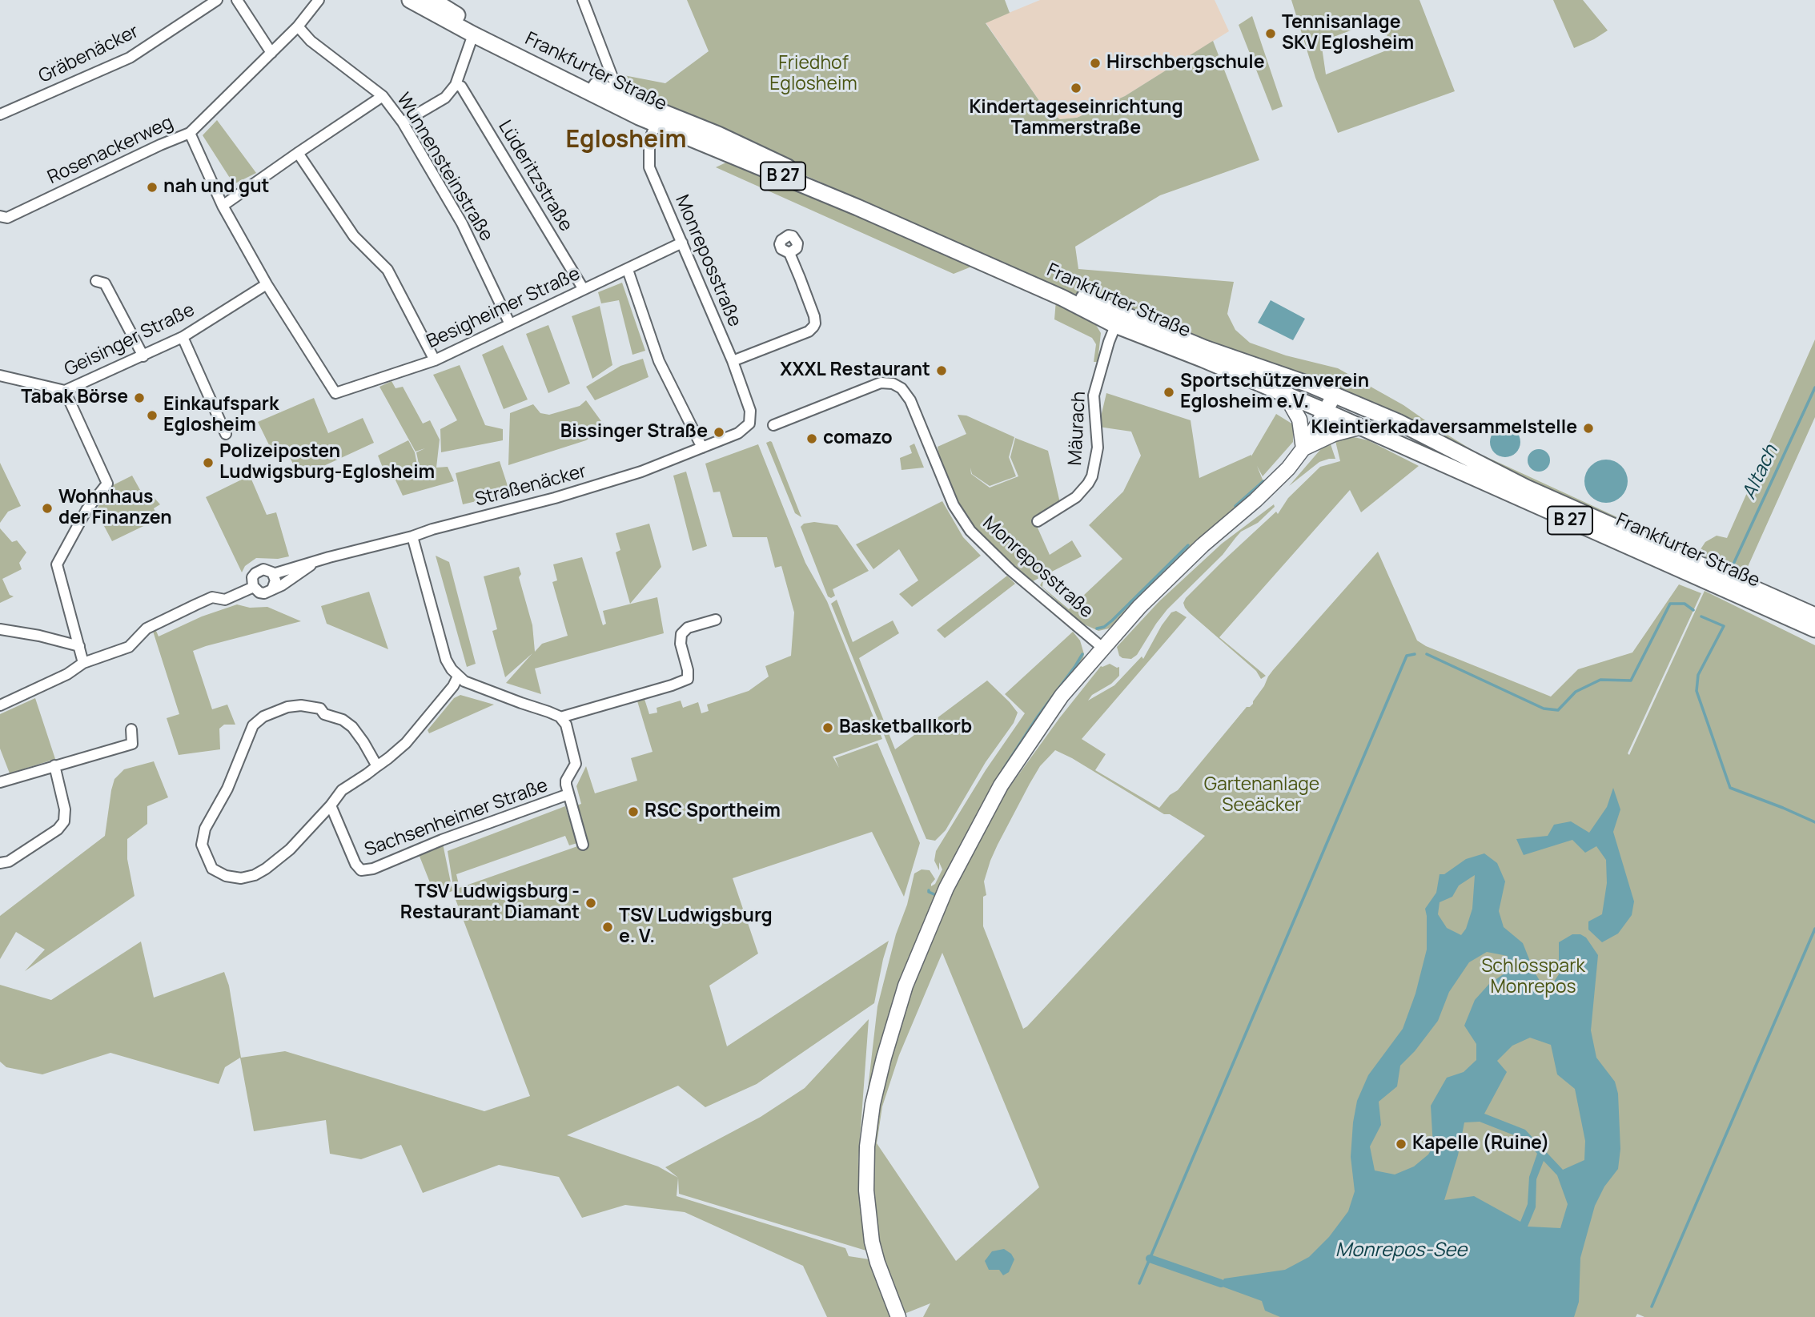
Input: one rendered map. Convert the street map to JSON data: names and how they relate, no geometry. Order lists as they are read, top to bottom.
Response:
{
  "streets": {
    "main road": ["Frankfurter Straße", "B 27"],
    "street": [
      "Gräbenäcker",
      "Rosenackerweg",
      "Wunnensteinstraße",
      "Lüderitzstraße",
      "Monreposstraße",
      "Besigheimer Straße",
      "Geisinger Straße",
      "Mäurach",
      "Straßenäcker",
      "Sachsenheimer Straße"
    ]
  },
  "crossings": [
    ["Frankfurter Straße", "Monreposstraße"],
    ["Frankfurter Straße", "Mäurach"],
    ["Rosenackerweg", "Wunnensteinstraße"],
    ["Wunnensteinstraße", "Besigheimer Straße"],
    ["Lüderitzstraße", "Besigheimer Straße"],
    ["Monreposstraße", "Besigheimer Straße"],
    ["Monreposstraße", "Straßenäcker"],
    ["Besigheimer Straße", "Geisinger Straße"]
  ],
  "districts": ["Eglosheim"],
  "water": ["Altach", "Monrepos-See"],
  "parks": ["Friedhof Eglosheim", "Gartenanlage Seeäcker", "Schlosspark Monrepos"],
  "places": [
    "Tennisanlage SKV Eglosheim",
    "Hirschbergschule",
    "Kindertageseinrichtung Tammerstraße",
    "nah und gut",
    "XXXL Restaurant",
    "Sportschützenverein Eglosheim e.V.",
    "Tabak Börse",
    "Einkaufspark Eglosheim",
    "Kleintierkadaversammelstelle",
    "Bissinger Straße",
    "comazo",
    "Polizeiposten Ludwigsburg-Eglosheim",
    "Wohnhaus der Finanzen",
    "Basketballkorb",
    "RSC Sportheim",
    "TSV Ludwigsburg - Restaurant Diamant",
    "TSV Ludwigsburg e. V.",
    "Kapelle (Ruine)"
  ]
}
